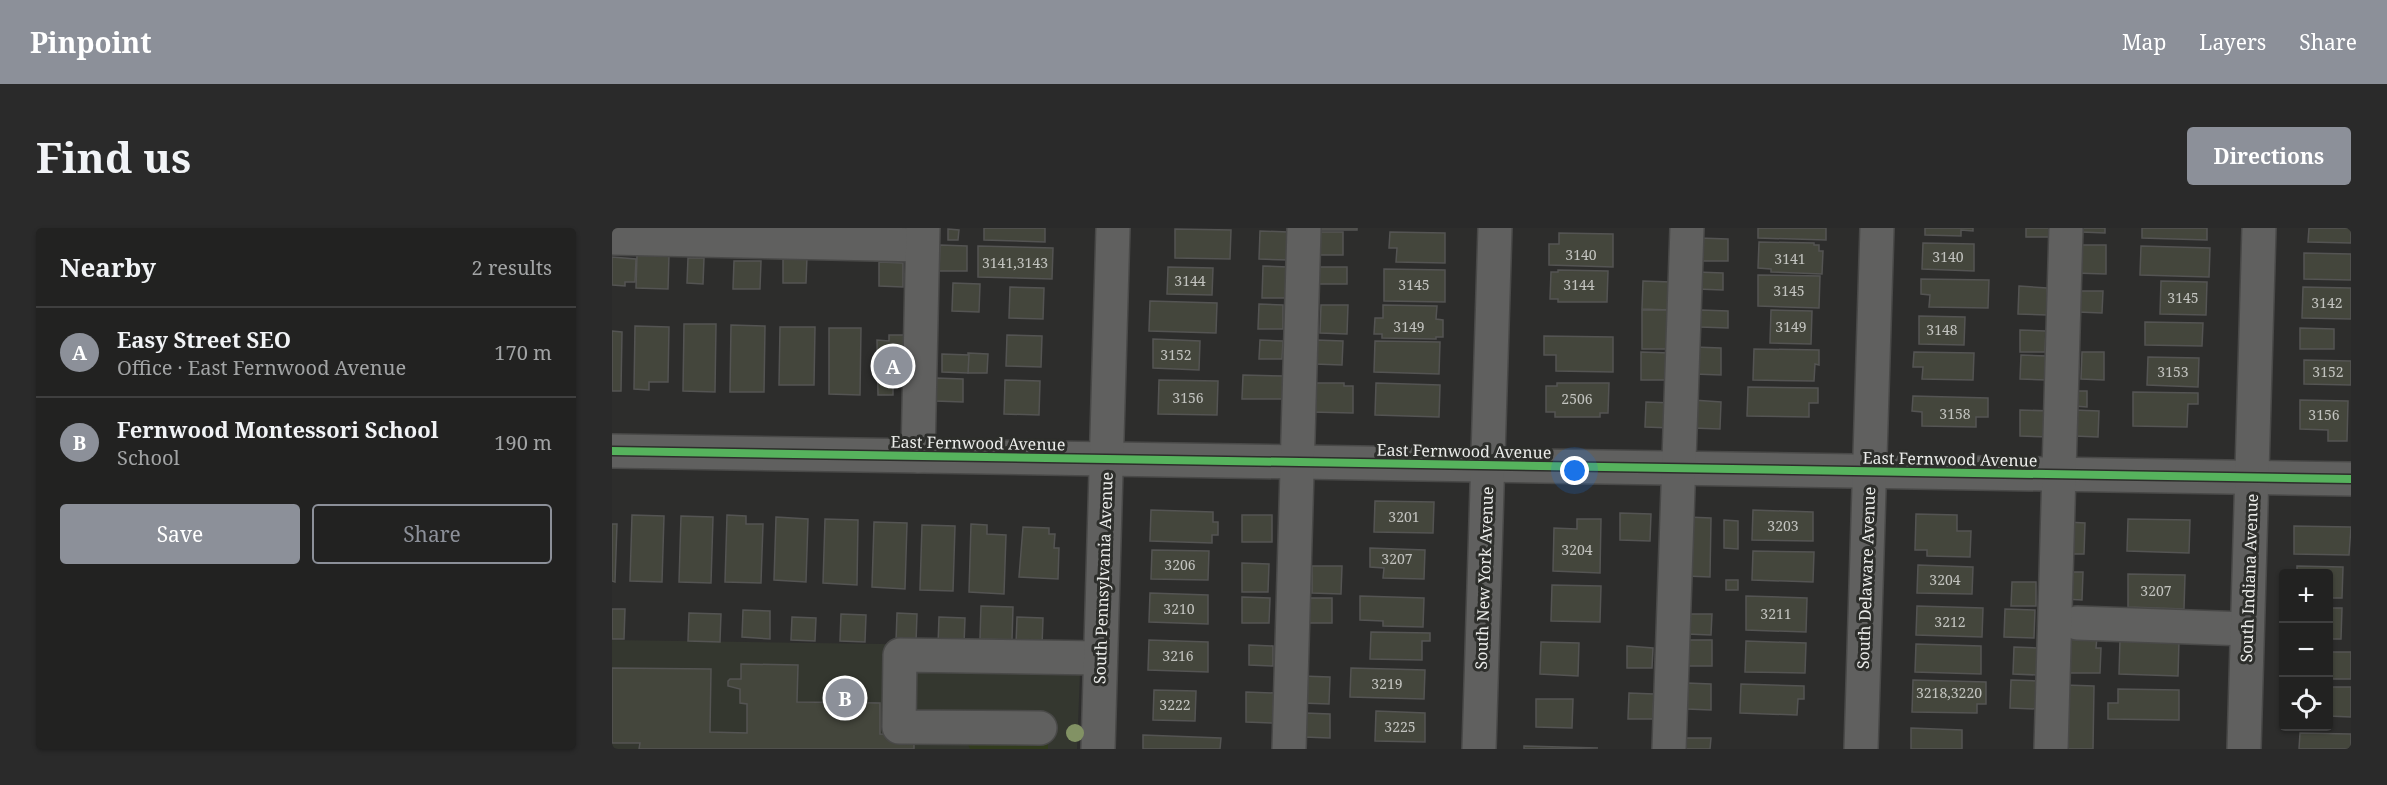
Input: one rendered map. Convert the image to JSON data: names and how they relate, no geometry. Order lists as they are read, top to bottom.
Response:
{
  "streets": {
    "street": [
      "East Fernwood Avenue",
      "South Pennsylvania Avenue",
      "South New York Avenue",
      "South Delaware Avenue",
      "South Indiana Avenue"
    ]
  },
  "crossings": [
    ["East Fernwood Avenue", "South Pennsylvania Avenue"],
    ["East Fernwood Avenue", "South New York Avenue"],
    ["East Fernwood Avenue", "South Delaware Avenue"],
    ["East Fernwood Avenue", "South Indiana Avenue"]
  ],
  "house_numbers": [
    "3140",
    "3140",
    "3141",
    "3141,3143",
    "3144",
    "3145",
    "3144",
    "3145",
    "3145",
    "3142",
    "3149",
    "3149",
    "3148",
    "3152",
    "3153",
    "3152",
    "3156",
    "2506",
    "3158",
    "3156",
    "3201",
    "3203",
    "3204",
    "3207",
    "3206",
    "3204",
    "3207",
    "3210",
    "3211",
    "3212",
    "3216",
    "3219",
    "3218,3220",
    "3222",
    "3225"
  ],
  "page": {
    "header": "Pinpoint",
    "nav": ["Map", "Layers", "Share"],
    "buttons": [
      "Directions",
      ["Save", "Share"]
    ],
    "title": "Find us",
    "heading": ["Nearby", "2 results"],
    "list": [
      {
        "mark": "A",
        "name": "Easy Street SEO",
        "note": "Office · East Fernwood Avenue",
        "value": "170 m"
      },
      {
        "mark": "B",
        "name": "Fernwood Montessori School",
        "note": "School",
        "value": "190 m"
      }
    ],
    "pins": ["A", "B"],
    "map_buttons": ["+", "−"]
  }
}
